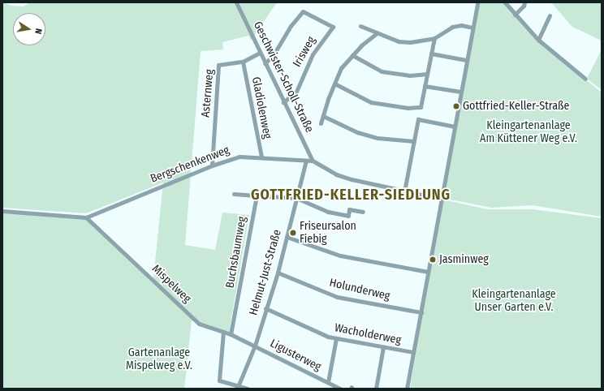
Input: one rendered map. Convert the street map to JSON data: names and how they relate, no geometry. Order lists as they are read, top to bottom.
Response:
{
  "streets": {
    "street": [
      "Irisweg",
      "Geschwister-Scholl-Straße",
      "Asternweg",
      "Gladiolenweg",
      "Bergschenkenweg",
      "Buchsbaumweg",
      "Helmut-Just-Straße",
      "Mispelweg",
      "Holunderweg",
      "Wacholderweg",
      "Ligusterweg"
    ]
  },
  "crossings": [
    ["Irisweg", "Geschwister-Scholl-Straße"],
    ["Geschwister-Scholl-Straße", "Asternweg"],
    ["Geschwister-Scholl-Straße", "Bergschenkenweg"],
    ["Asternweg", "Gladiolenweg"],
    ["Asternweg", "Bergschenkenweg"],
    ["Gladiolenweg", "Bergschenkenweg"],
    ["Bergschenkenweg", "Helmut-Just-Straße"],
    ["Bergschenkenweg", "Mispelweg"],
    ["Buchsbaumweg", "Mispelweg"],
    ["Helmut-Just-Straße", "Mispelweg"],
    ["Helmut-Just-Straße", "Holunderweg"],
    ["Helmut-Just-Straße", "Wacholderweg"],
    ["Helmut-Just-Straße", "Ligusterweg"],
    ["Mispelweg", "Ligusterweg"]
  ],
  "districts": ["GOTTFRIED-KELLER-SIEDLUNG"],
  "parks": ["Kleingartenanlage Am Küttener Weg e.V.", "Kleingartenanlage Unser Garten e.V.", "Gartenanlage Mispelweg e.V."],
  "places": ["Gottfried-Keller-Straße", "Friseursalon Fiebig", "Jasminweg"],
  "north": "right"
}
